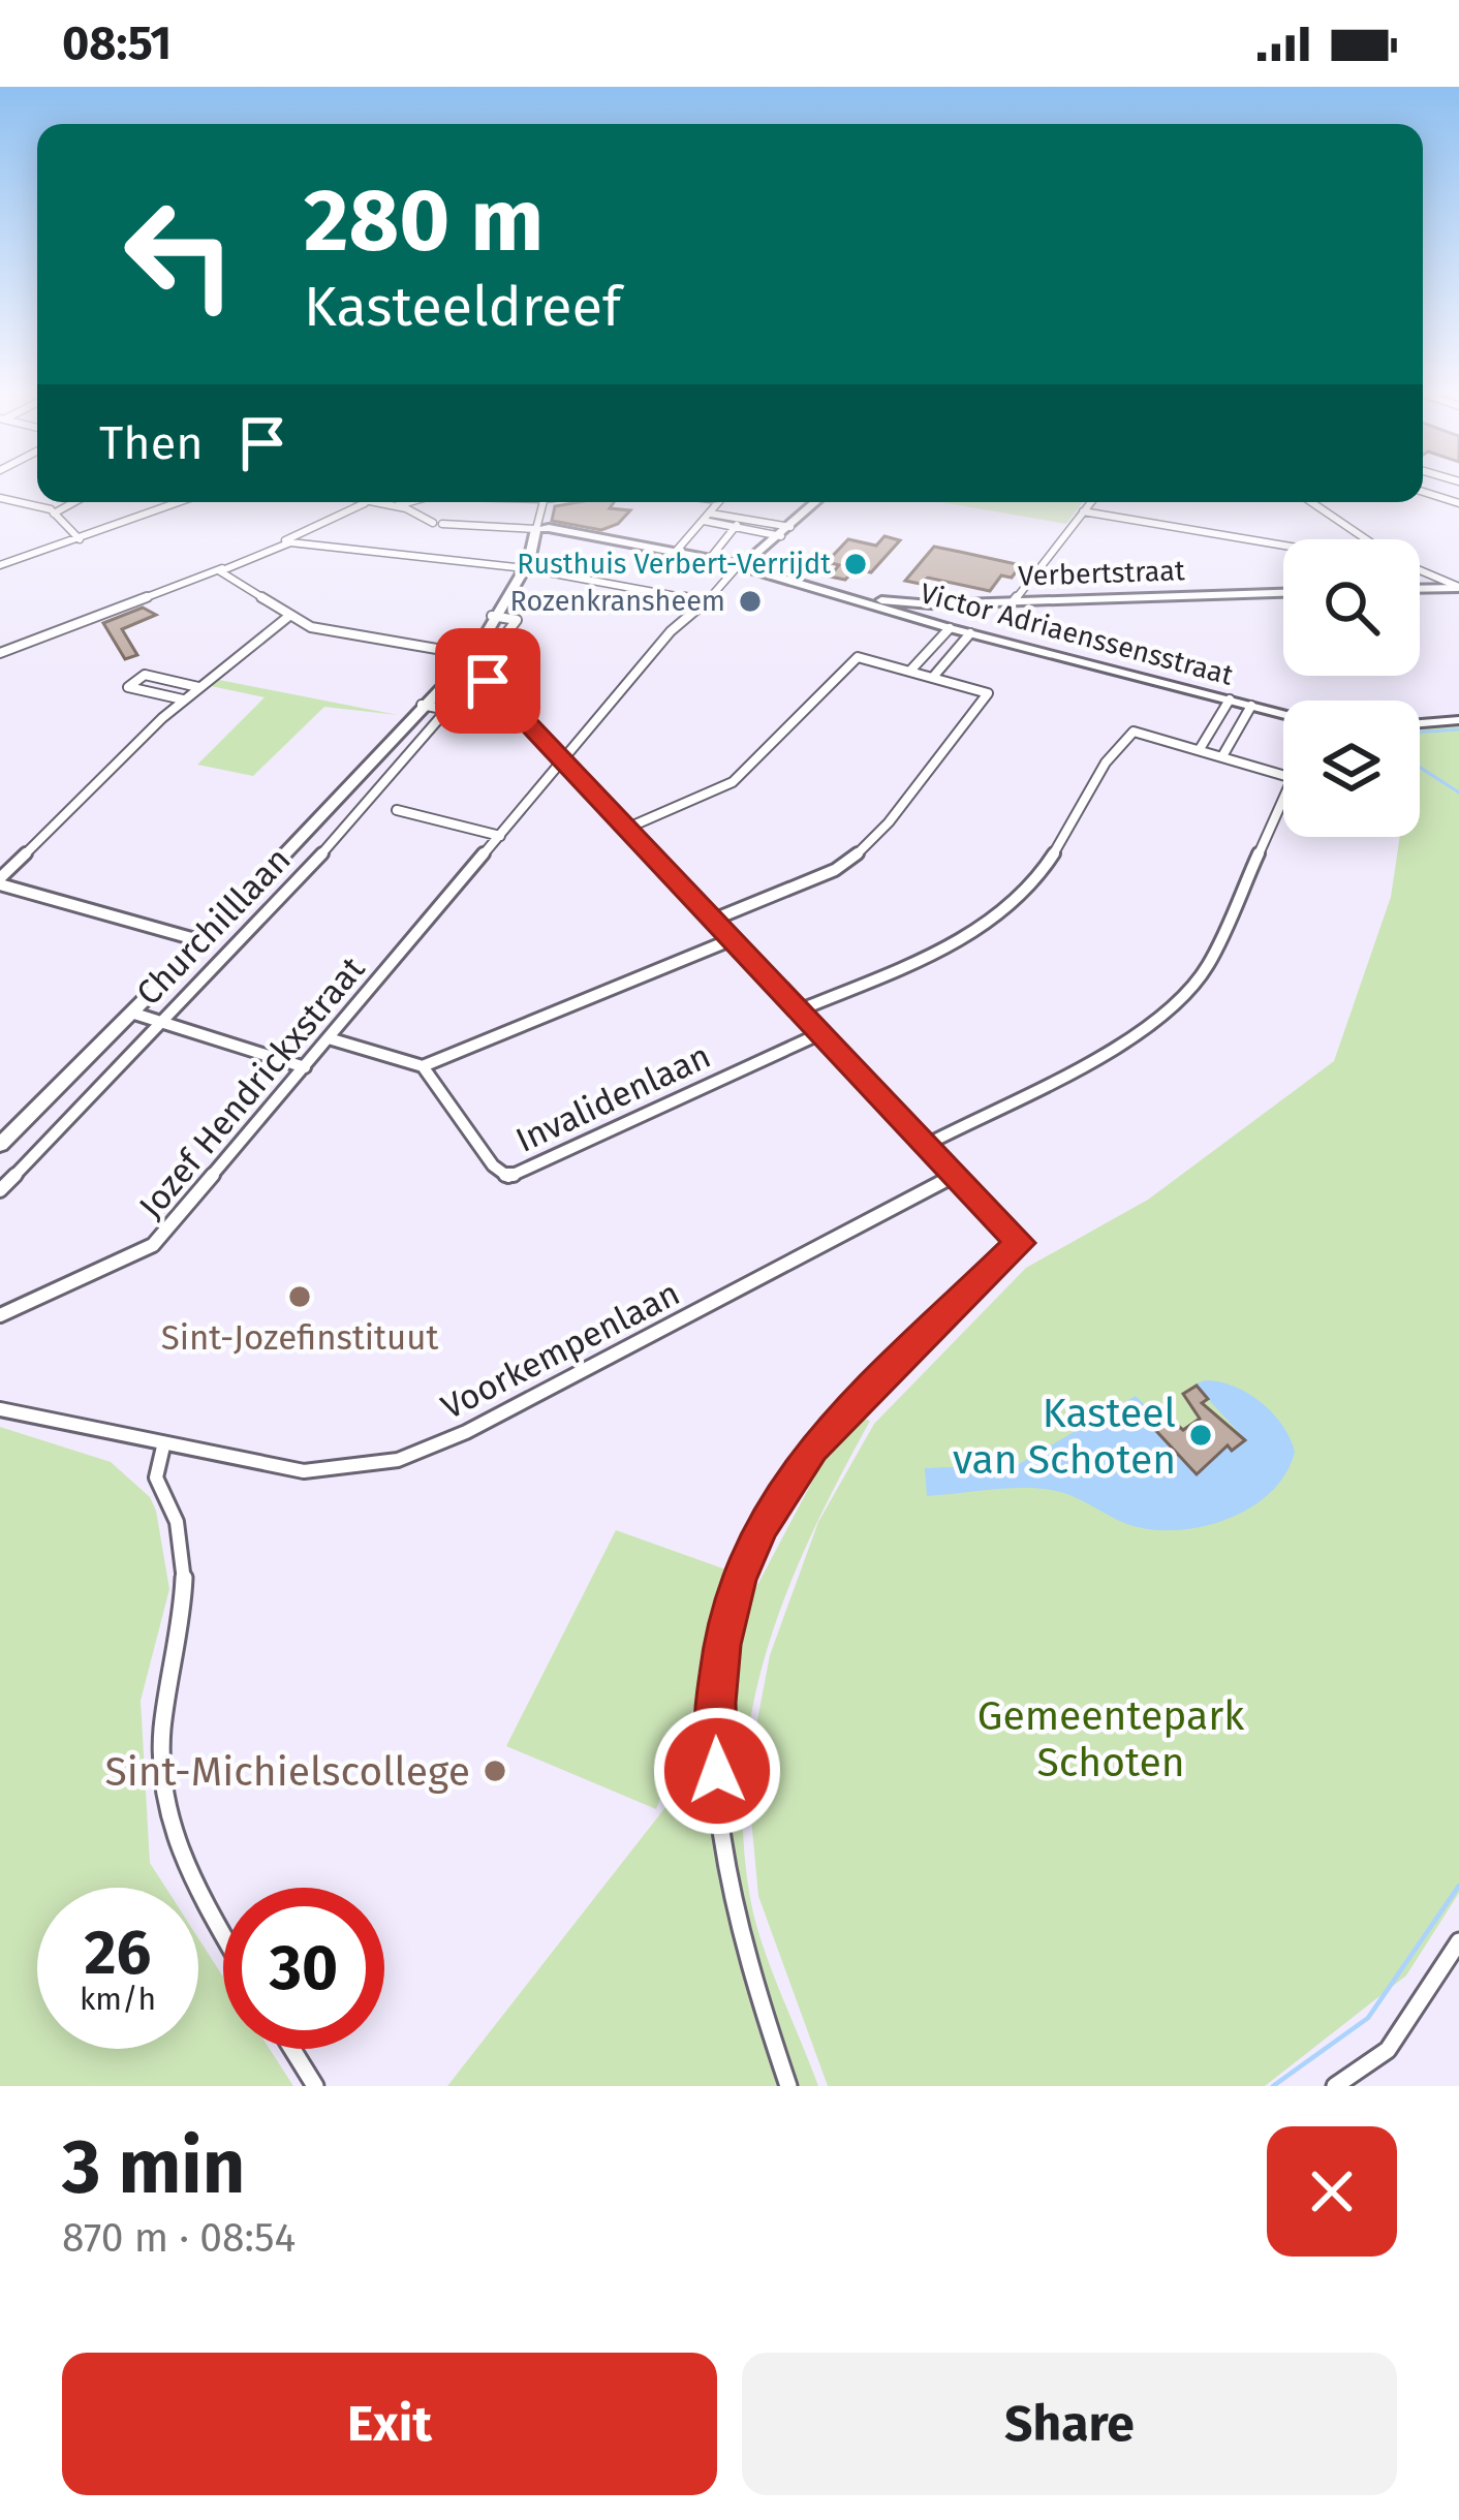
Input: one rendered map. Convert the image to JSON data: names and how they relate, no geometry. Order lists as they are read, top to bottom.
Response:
{
  "streets": {
    "street": [
      "Verbertstraat",
      "Victor Adriaenssensstraat",
      "Churchilllaan",
      "Jozef Hendrickxstraat",
      "Invalidenlaan",
      "Voorkempenlaan"
    ]
  },
  "crossings": [
    ["Verbertstraat", "Victor Adriaenssensstraat"],
    ["Verbertstraat", "Churchilllaan"],
    ["Verbertstraat", "Jozef Hendrickxstraat"]
  ],
  "parks": ["Gemeentepark Schoten"],
  "places": [
    "Rusthuis Verbert-Verrijdt",
    "Rozenkransheem",
    "Sint-Jozefinstituut",
    "Kasteel van Schoten",
    "Sint-Michielscollege"
  ],
  "page": {
    "status": "08:51",
    "turn": ["280 m", "Kasteeldreef"],
    "then": "Then",
    "speed": "26 km/h",
    "limit": "30",
    "heading": ["3 min", "870 m · 08:54"],
    "buttons": ["Exit", "Share"]
  }
}
